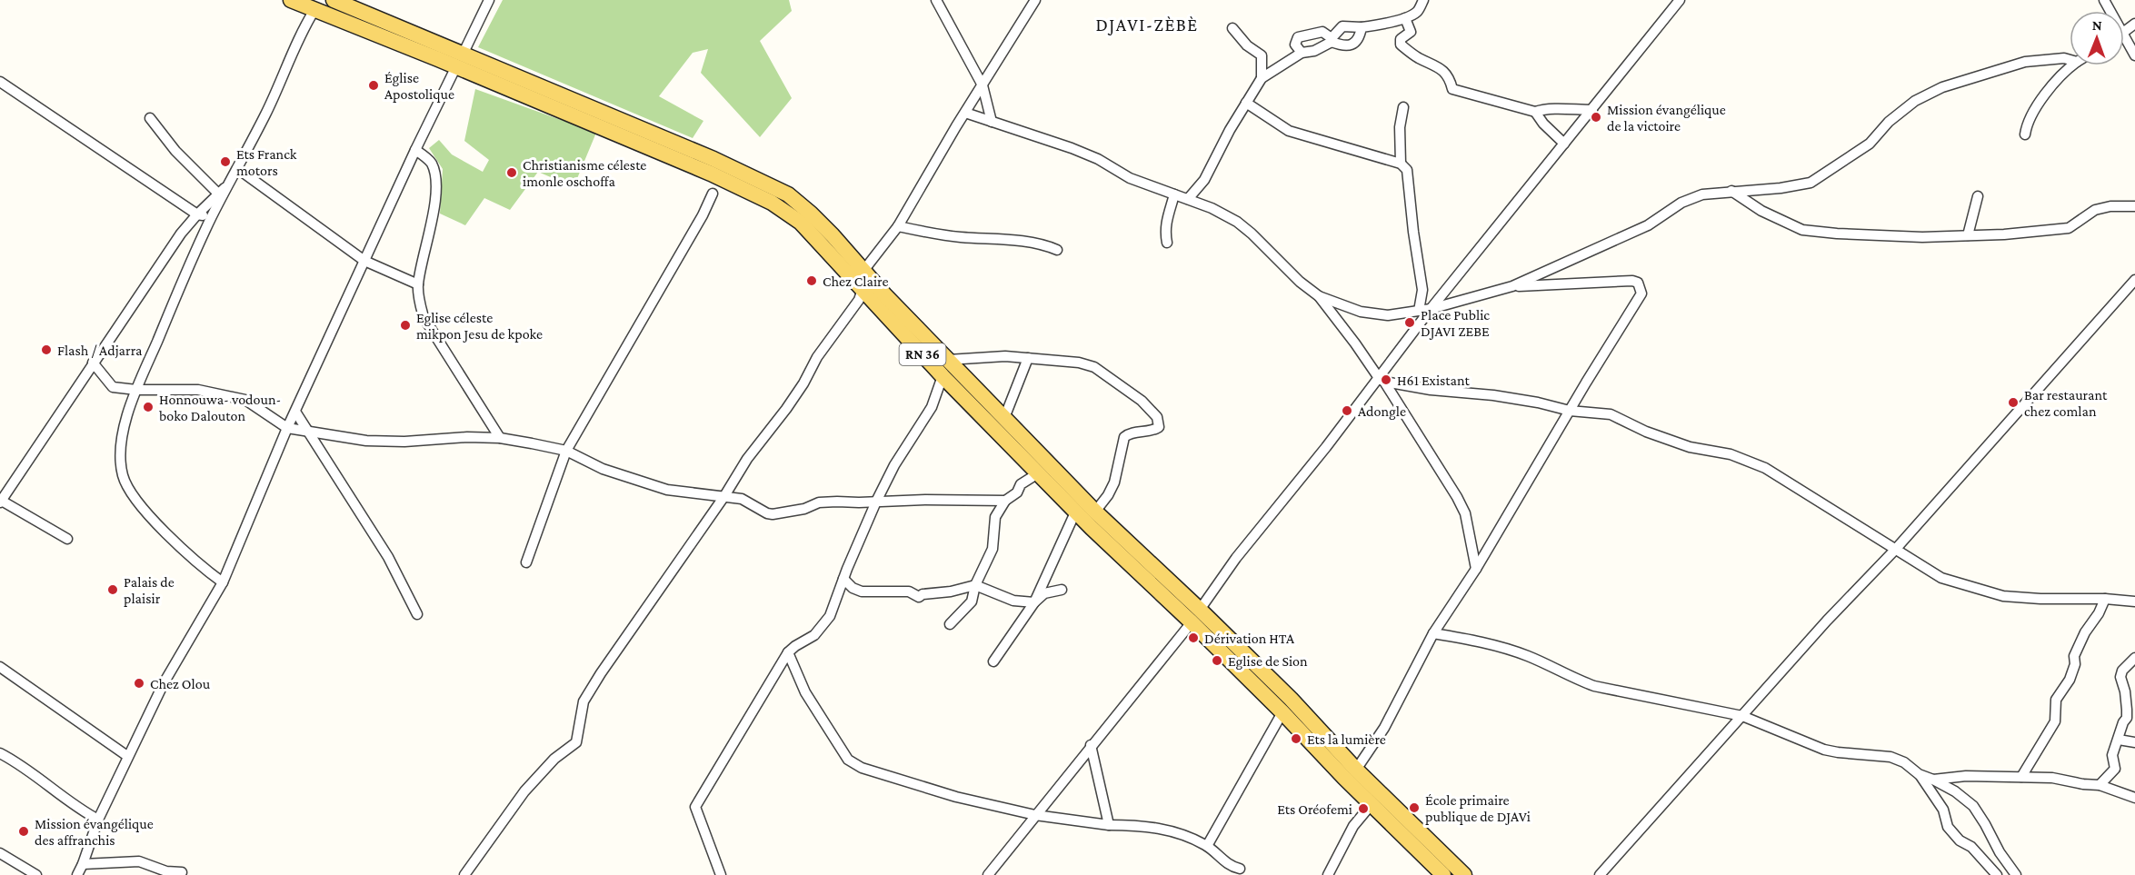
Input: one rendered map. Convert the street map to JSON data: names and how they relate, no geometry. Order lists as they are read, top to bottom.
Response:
{
  "streets": {
    "main road": ["RN 36"]
  },
  "districts": ["DJAVI-ZÈBÈ"],
  "places": [
    "Église Apostolique",
    "Mission évangélique de la victoire",
    "Ets Franck motors",
    "Christianisme céleste imonle oschoffa",
    "Chez Claire",
    "Place Public DJAVI ZEBE",
    "Eglise céleste mikpon Jesu de kpoke",
    "Flash / Adjarra",
    "H61 Existant",
    "Bar restaurant chez comlan",
    "Honnouwa- vodoun- boko Dalouton",
    "Adongle",
    "Palais de plaisir",
    "Dérivation HTA",
    "Eglise de Sion",
    "Chez Olou",
    "Ets la lumière",
    "École primaire publique de DJAVi",
    "Ets Oréofemi",
    "Mission évangélique des affranchis"
  ],
  "north": "top"
}
